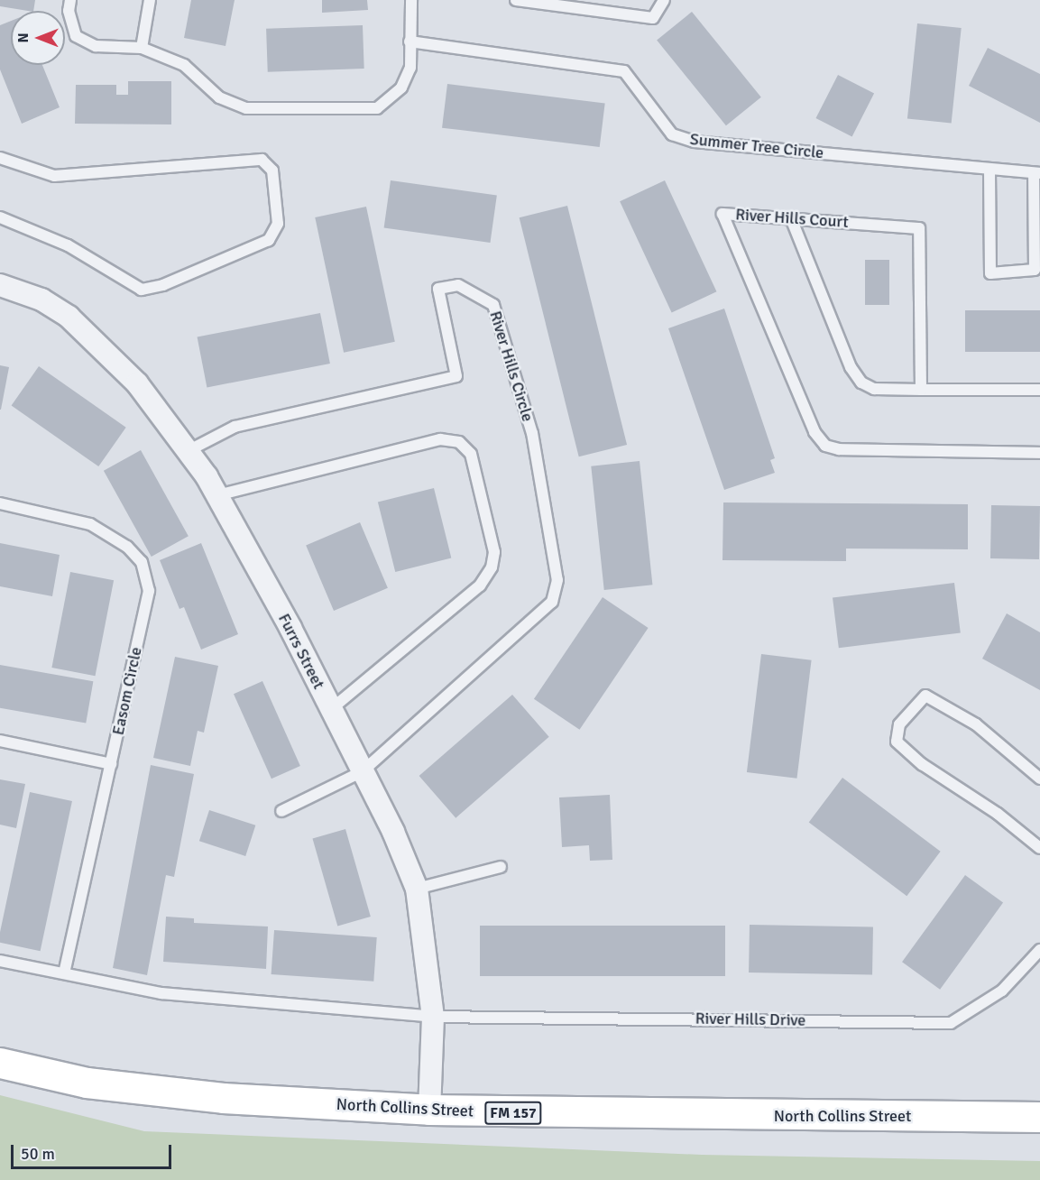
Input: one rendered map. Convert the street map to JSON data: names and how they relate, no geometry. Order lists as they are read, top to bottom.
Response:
{
  "streets": {
    "main road": ["North Collins Street", "FM 157"],
    "street": ["Furrs Street"],
    "lane": [
      "Summer Tree Circle",
      "River Hills Court",
      "River Hills Circle",
      "Easom Circle",
      "River Hills Drive"
    ]
  },
  "crossings": [
    ["River Hills Circle", "Furrs Street"],
    ["Furrs Street", "River Hills Drive"],
    ["Furrs Street", "North Collins Street"]
  ],
  "scale_bar": "50 m",
  "north": "left"
}
